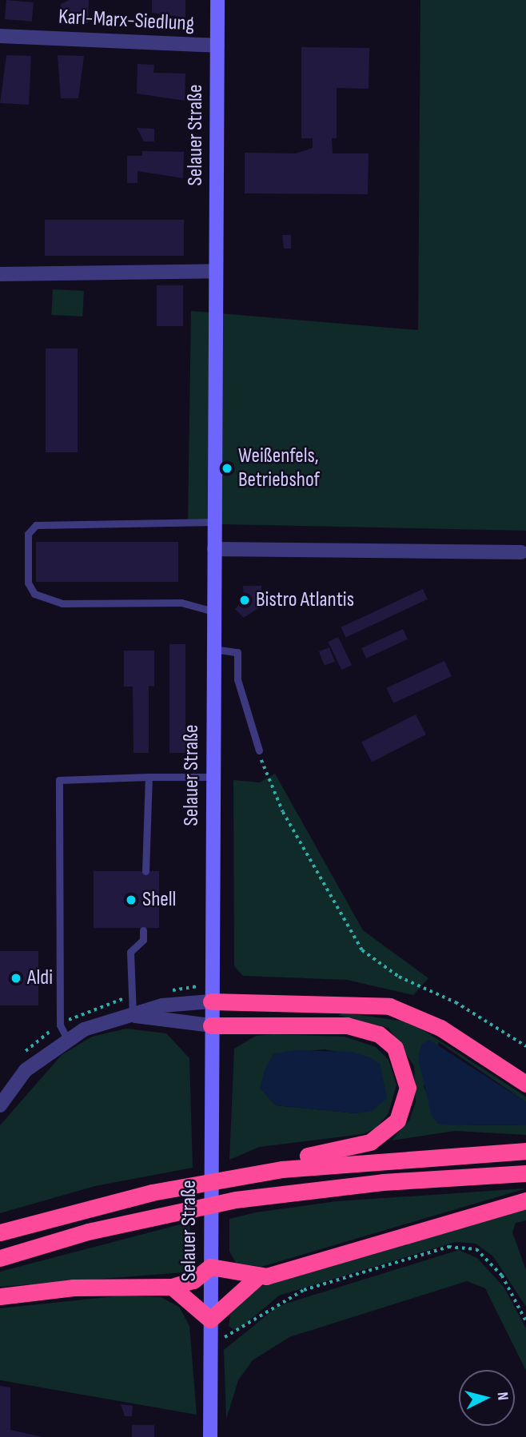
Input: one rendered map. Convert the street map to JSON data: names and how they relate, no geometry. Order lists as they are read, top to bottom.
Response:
{
  "streets": {
    "main road": ["Selauer Straße"],
    "street": ["Karl-Marx-Siedlung"]
  },
  "crossings": [
    ["Karl-Marx-Siedlung", "Selauer Straße"]
  ],
  "places": [
    "Weißenfels, Betriebshof",
    "Bistro Atlantis",
    "Shell",
    "Aldi"
  ],
  "north": "right"
}
